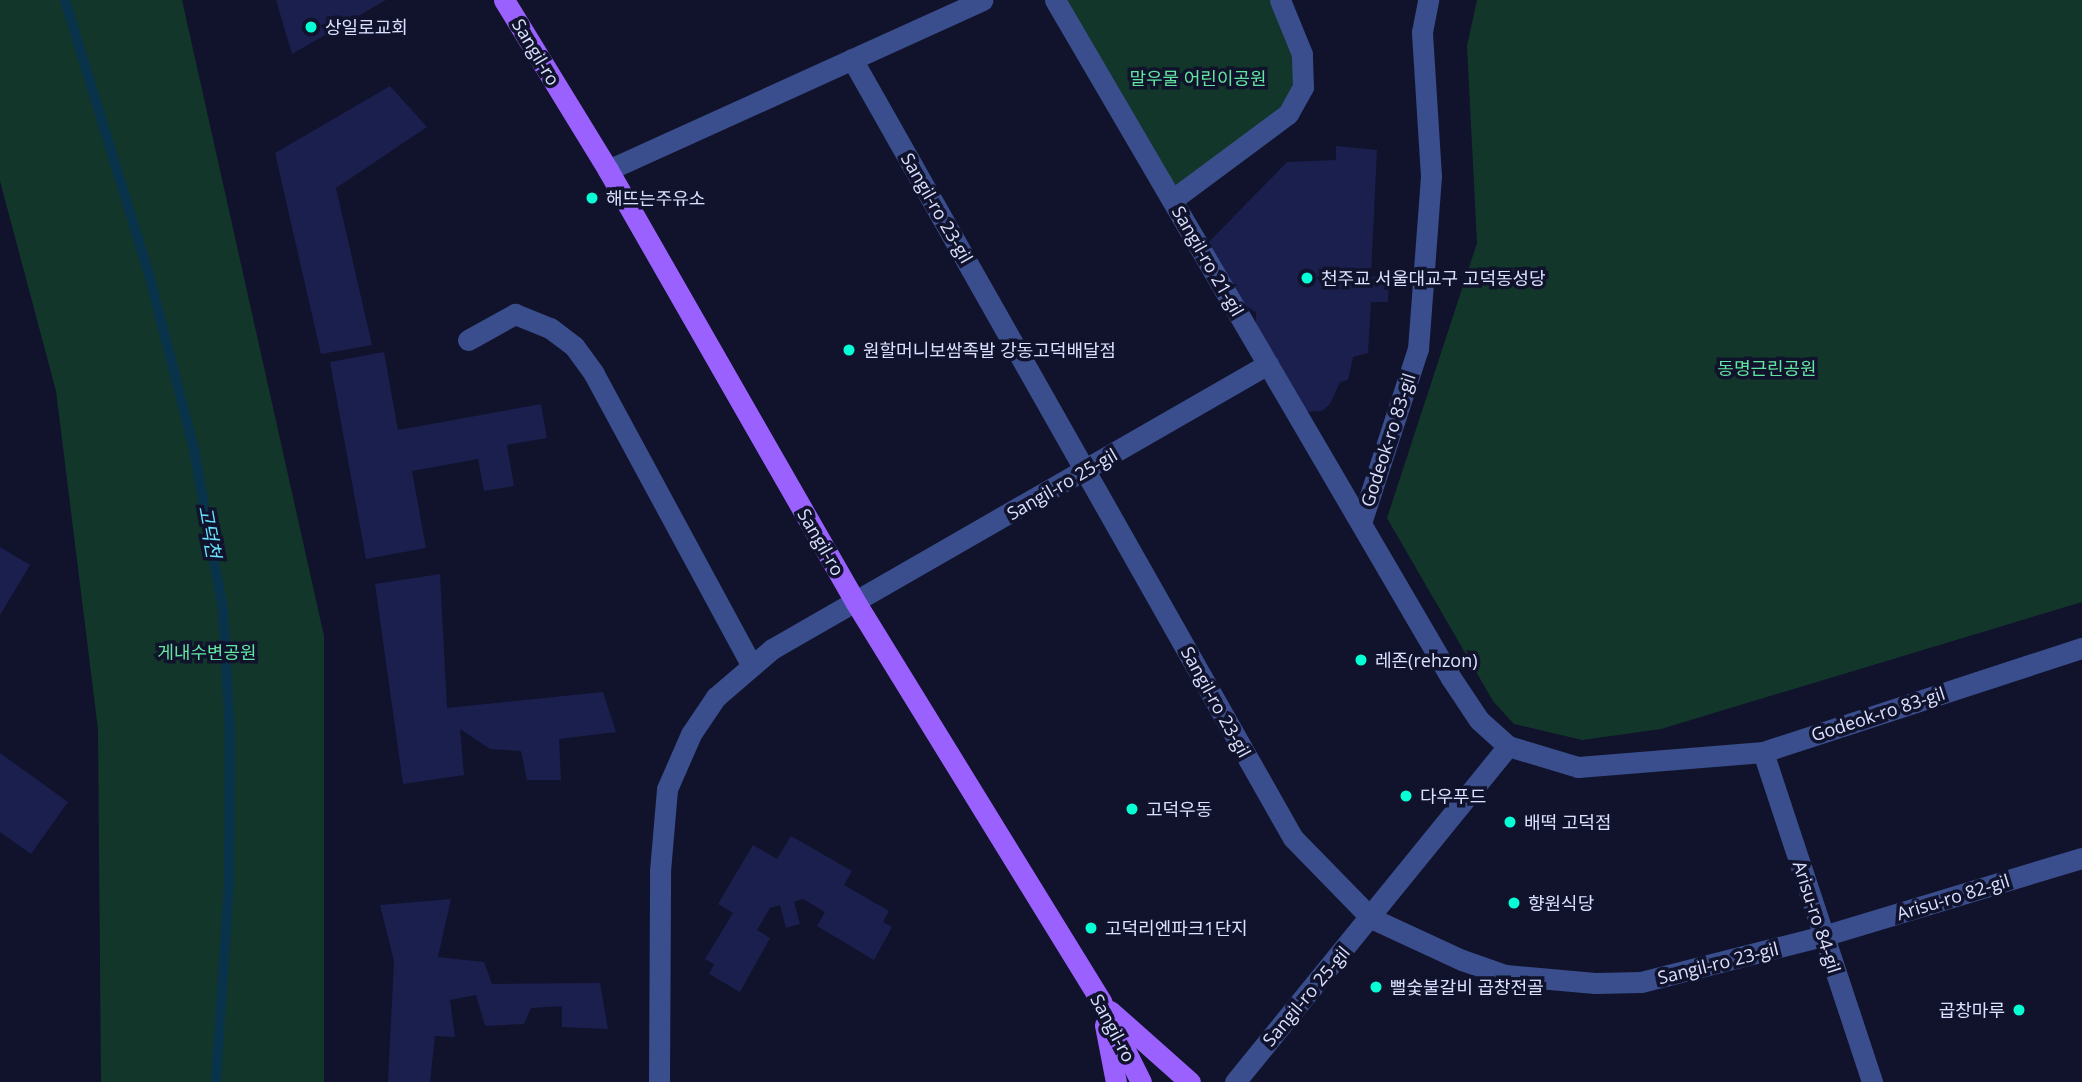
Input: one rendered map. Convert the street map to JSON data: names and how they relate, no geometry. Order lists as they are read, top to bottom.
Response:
{
  "streets": {
    "main road": ["Sangil-ro"],
    "street": [
      "Sangil-ro 23-gil",
      "Sangil-ro 21-gil",
      "Godeok-ro 83-gil",
      "Sangil-ro 25-gil",
      "Arisu-ro 82-gil",
      "Arisu-ro 84-gil"
    ]
  },
  "crossings": [
    ["Sangil-ro", "Sangil-ro 25-gil"],
    ["Sangil-ro 23-gil", "Sangil-ro 25-gil"],
    ["Sangil-ro 23-gil", "Arisu-ro 82-gil"],
    ["Sangil-ro 23-gil", "Arisu-ro 84-gil"],
    ["Sangil-ro 21-gil", "Godeok-ro 83-gil"],
    ["Sangil-ro 21-gil", "Sangil-ro 25-gil"],
    ["Godeok-ro 83-gil", "Sangil-ro 25-gil"],
    ["Godeok-ro 83-gil", "Arisu-ro 84-gil"],
    ["Arisu-ro 82-gil", "Arisu-ro 84-gil"]
  ],
  "water": ["고덕천"],
  "parks": ["말우물 어린이공원", "동명근린공원", "게내수변공원"],
  "places": [
    "상일로교회",
    "해뜨는주유소",
    "천주교 서울대교구 고덕동성당",
    "원할머니보쌈족발 강동고덕배달점",
    "레존(rehzon)",
    "다우푸드",
    "고덕우동",
    "배떡 고덕점",
    "향원식당",
    "고덕리엔파크1단지",
    "뻘숯불갈비 곱창전골",
    "곱창마루"
  ]
}
